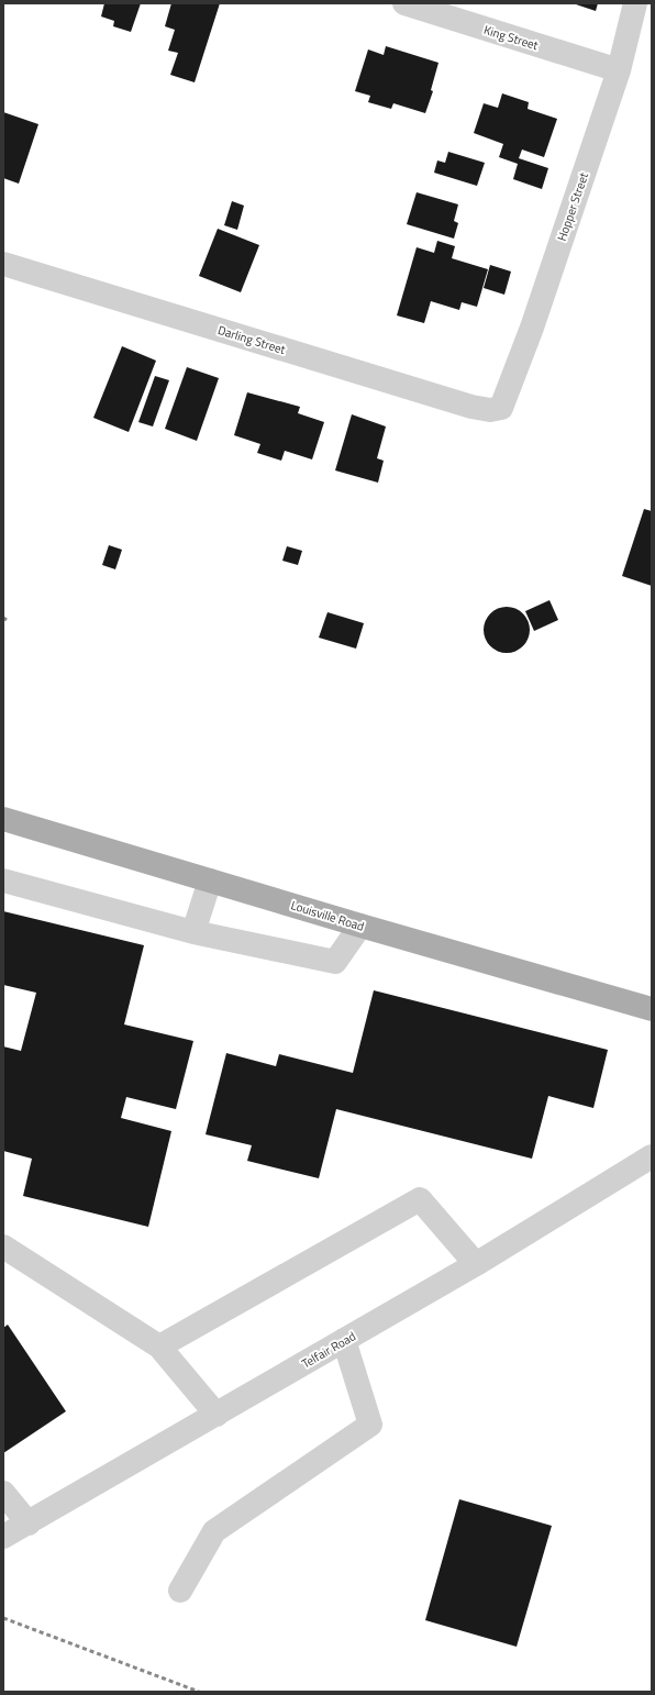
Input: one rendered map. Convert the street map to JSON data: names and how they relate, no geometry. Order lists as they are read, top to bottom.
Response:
{
  "streets": {
    "main road": ["Louisville Road"],
    "street": [
      "King Street",
      "Hopper Street",
      "Darling Street",
      "Telfair Road"
    ]
  },
  "crossings": [
    ["King Street", "Hopper Street"],
    ["Hopper Street", "Darling Street"]
  ]
}
